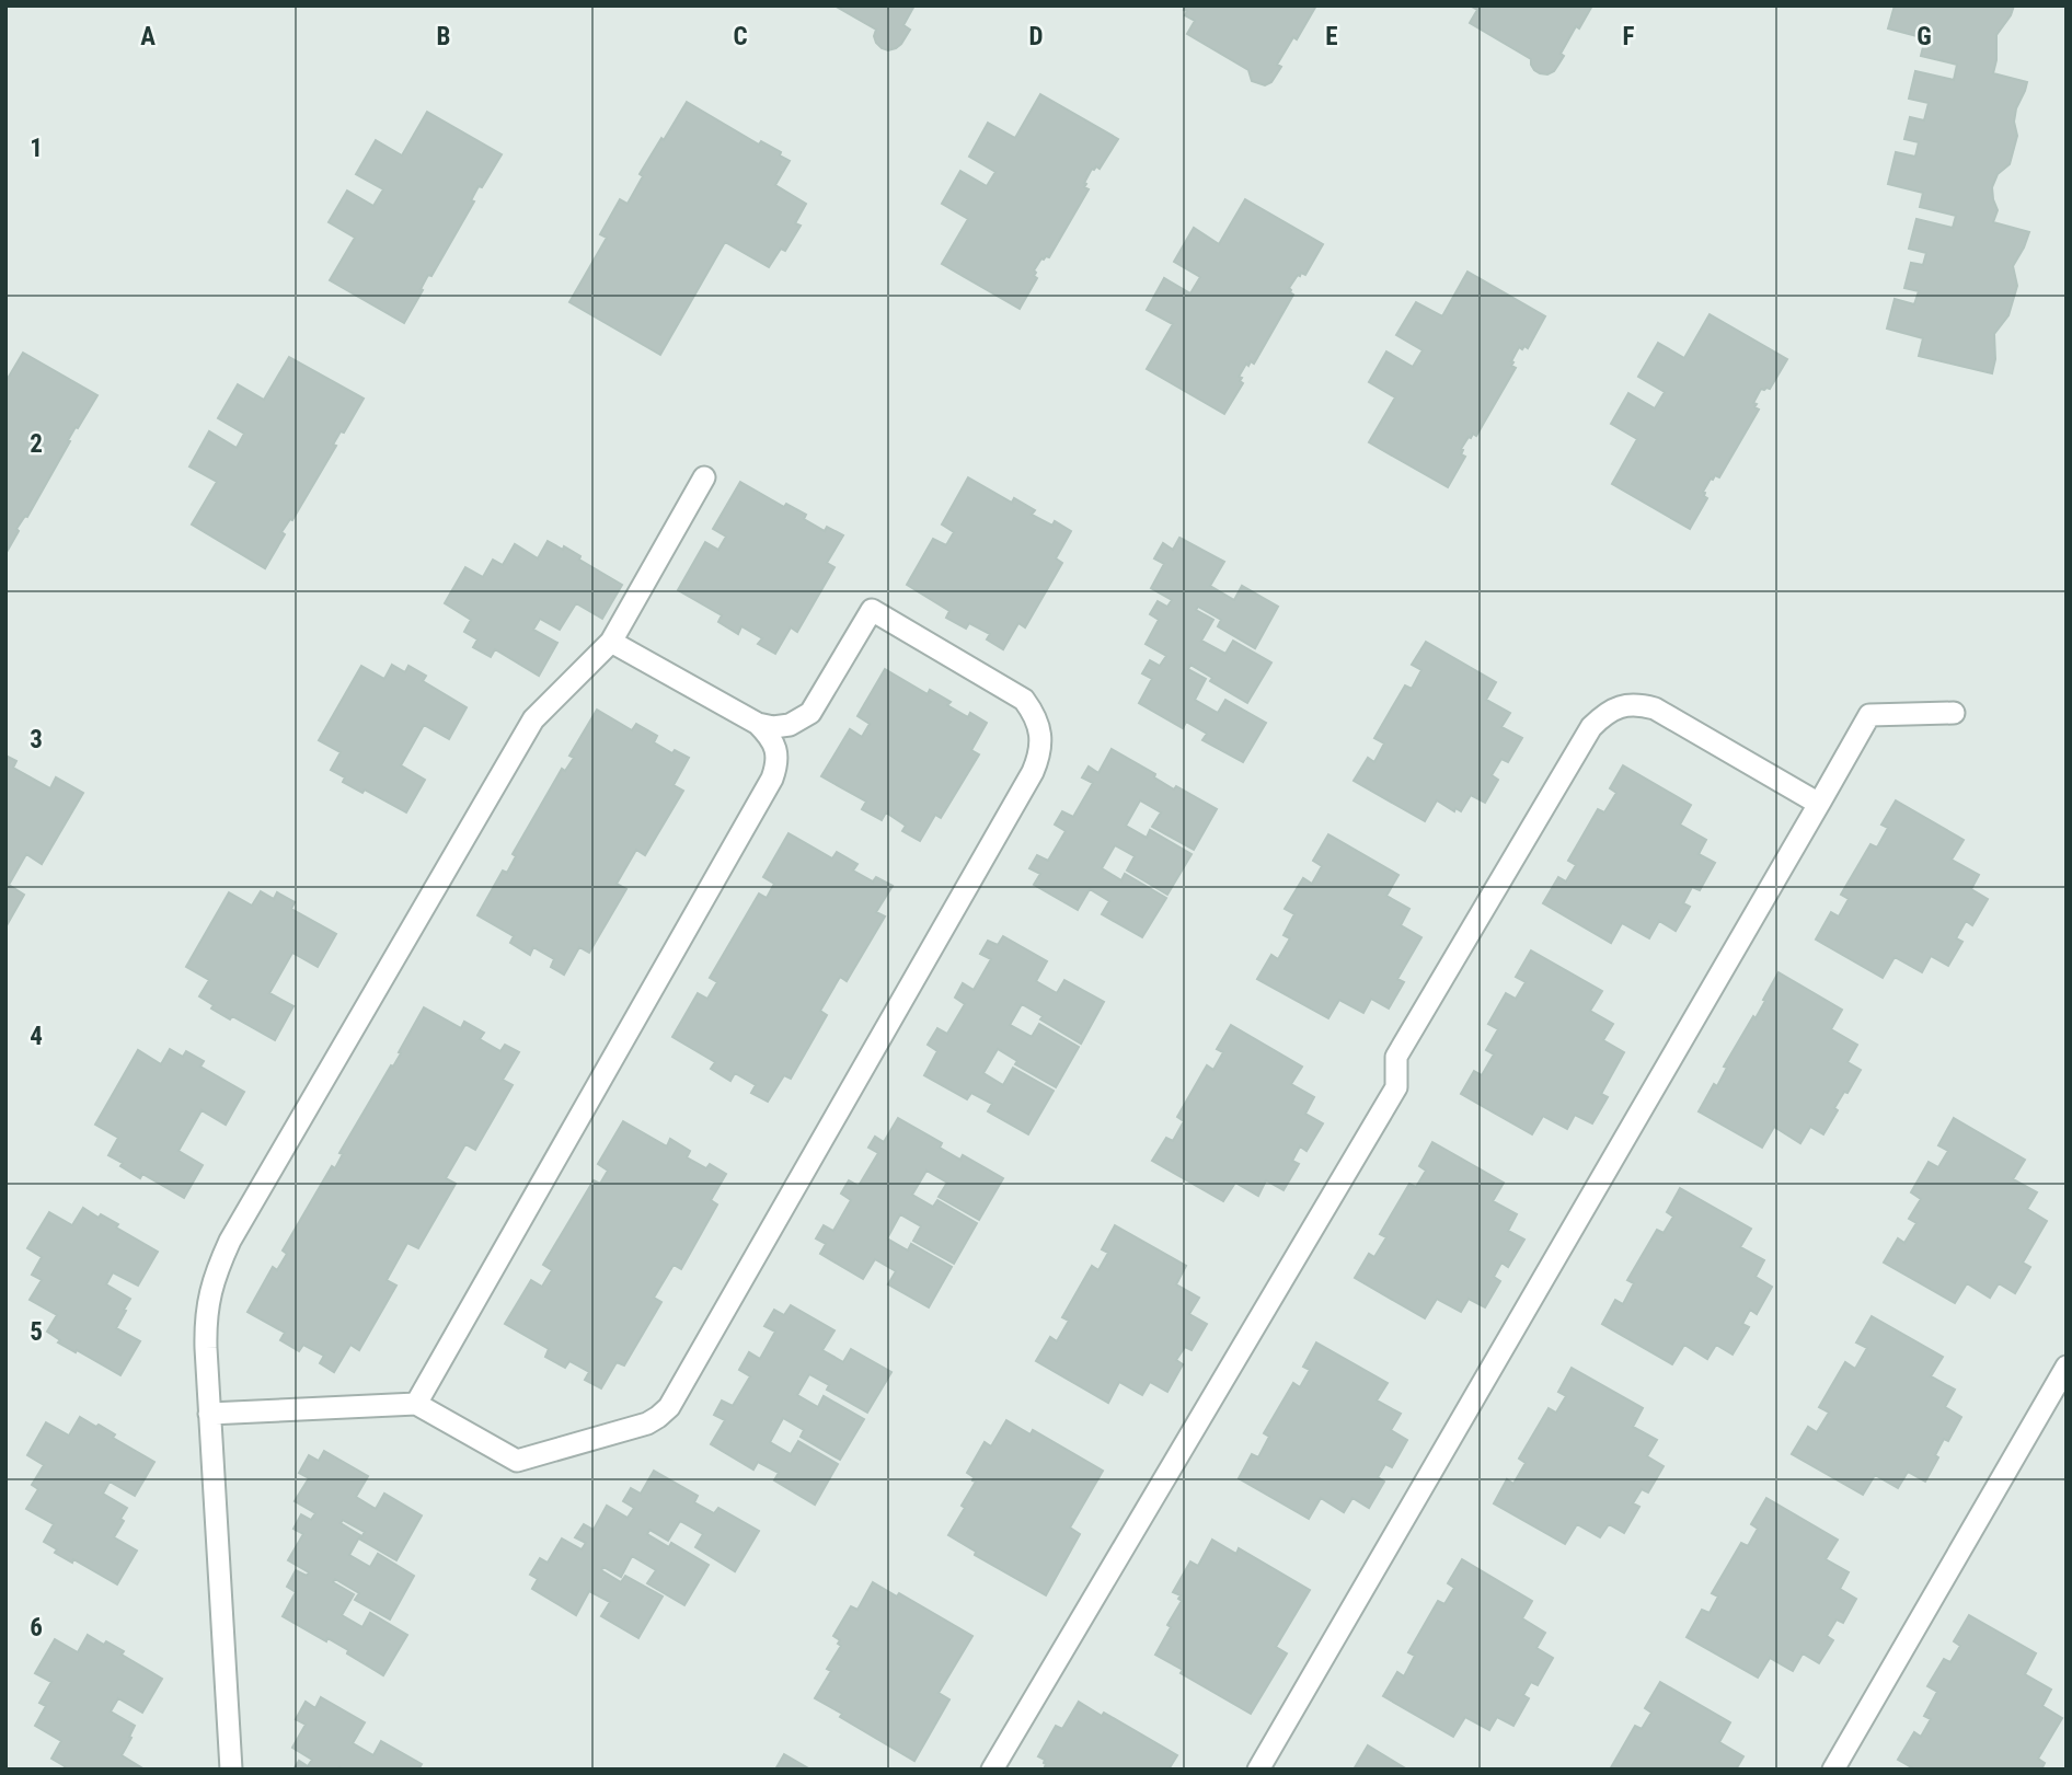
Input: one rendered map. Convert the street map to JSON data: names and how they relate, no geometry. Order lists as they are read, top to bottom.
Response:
{
  "grid": {
    "columns": [
      "A",
      "B",
      "C",
      "D",
      "E",
      "F",
      "G"
    ],
    "rows": [
      "1",
      "2",
      "3",
      "4",
      "5",
      "6"
    ]
  }
}
